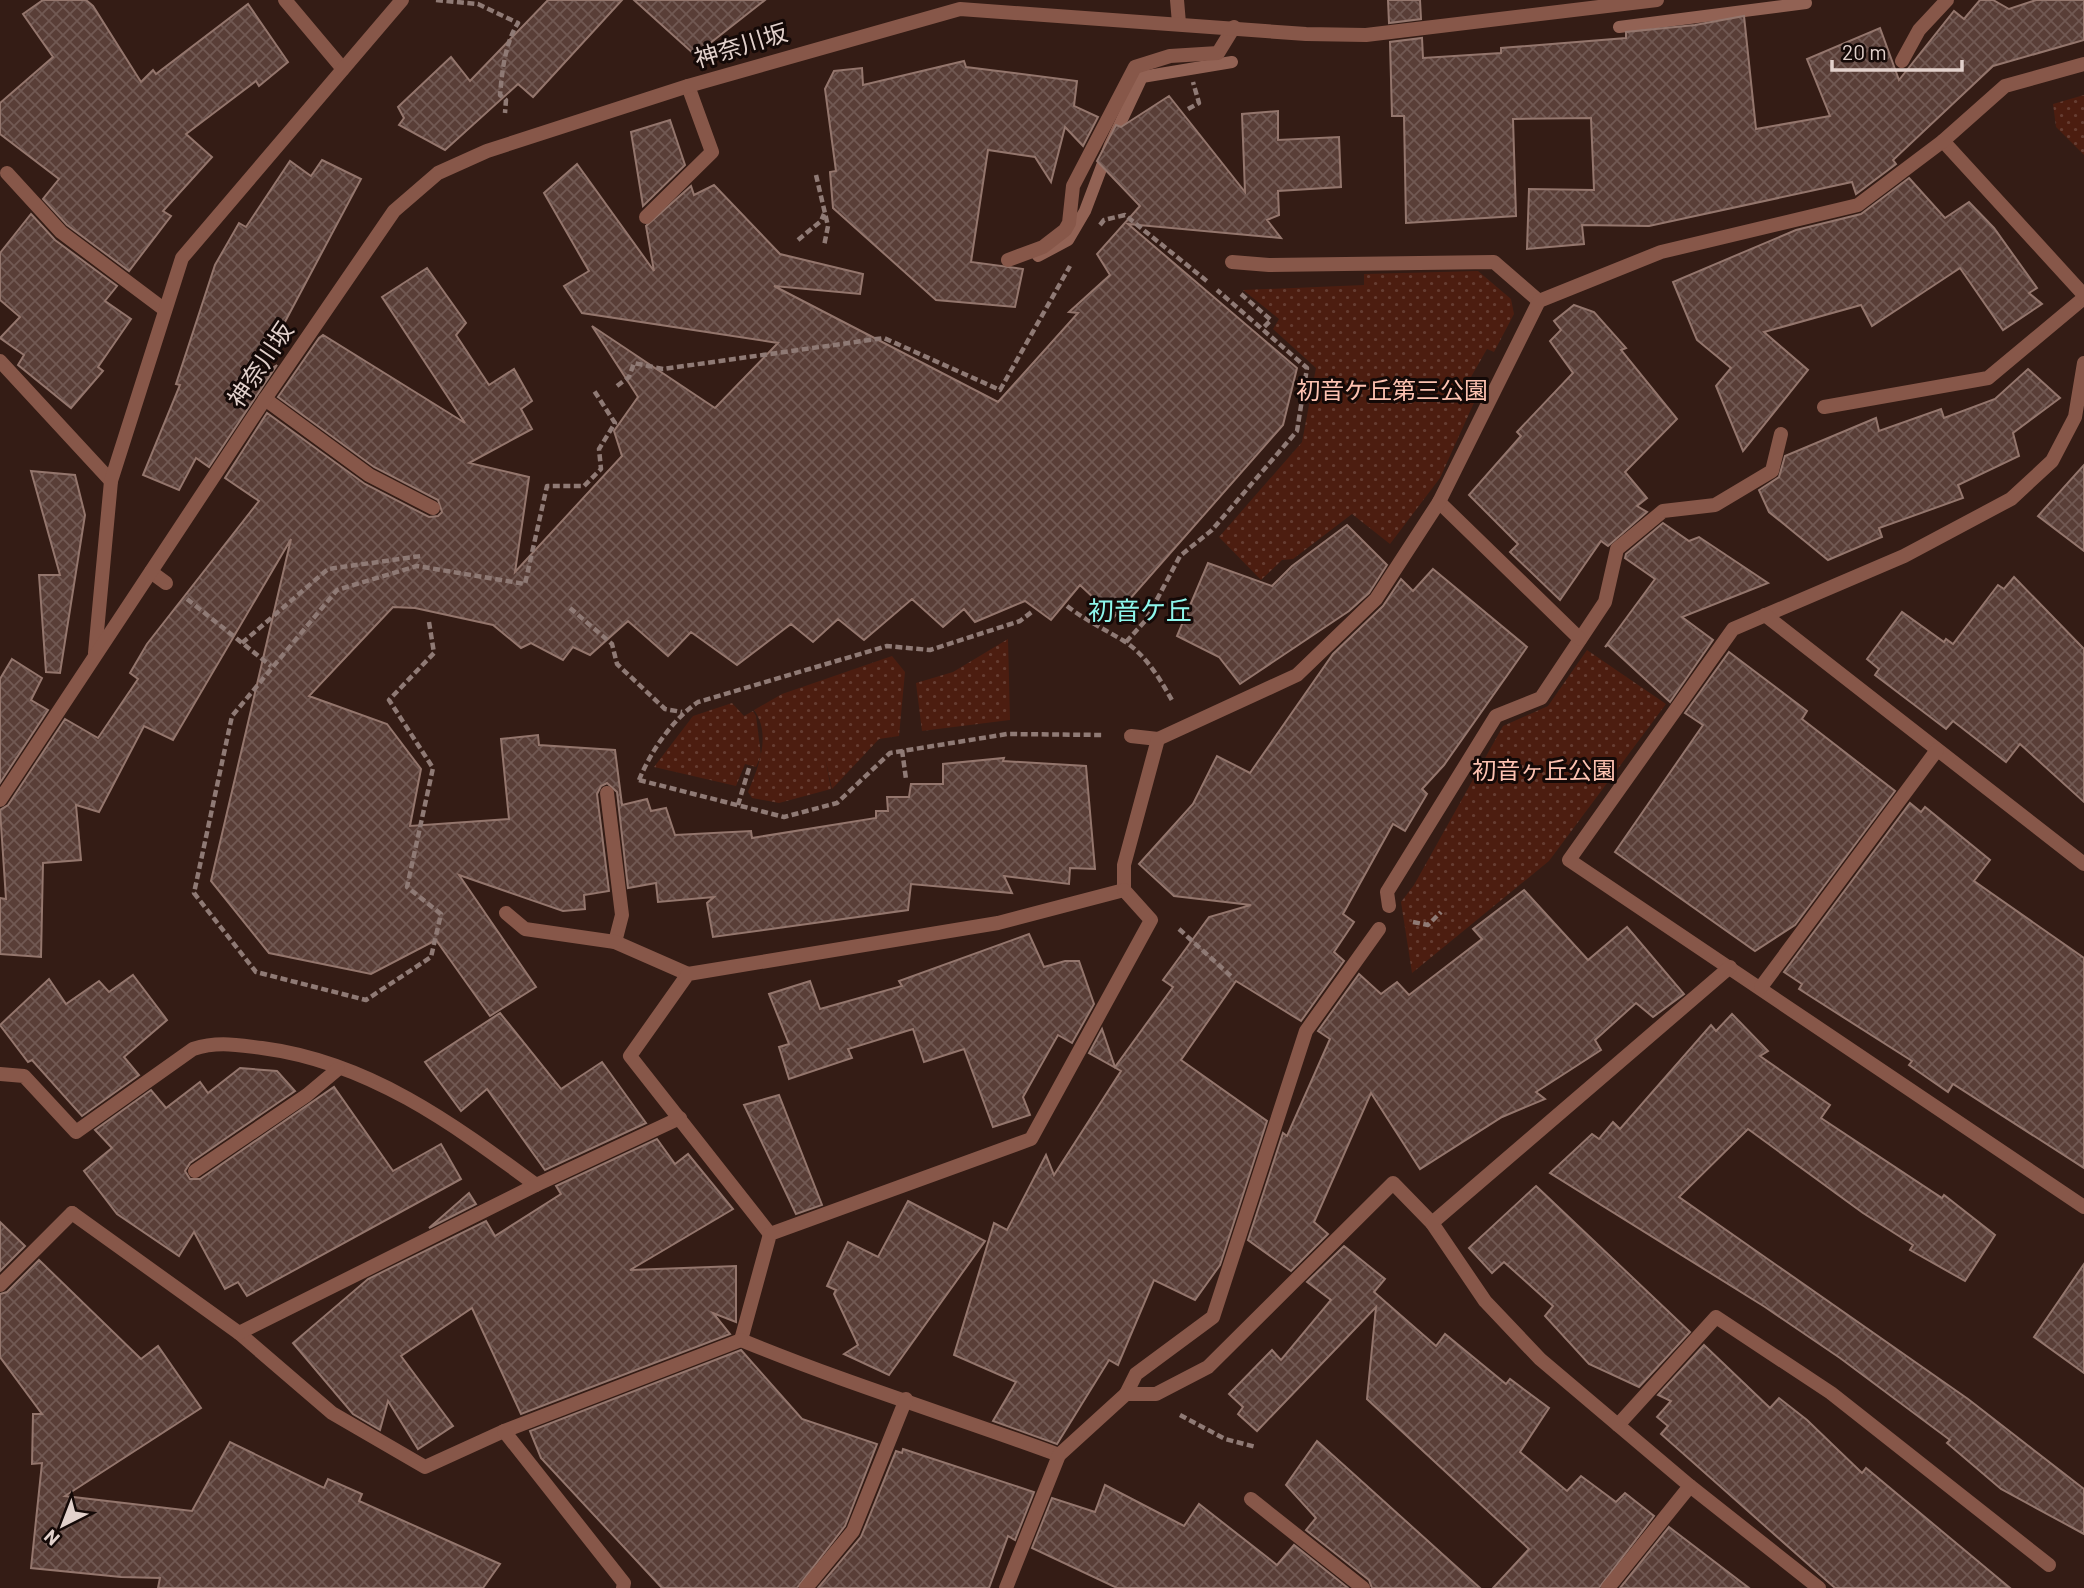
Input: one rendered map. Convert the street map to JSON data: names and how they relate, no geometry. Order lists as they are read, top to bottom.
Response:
{
  "streets": {
    "street": ["神奈川坂"]
  },
  "districts": ["初音ケ丘"],
  "parks": ["初音ケ丘第三公園", "初音ヶ丘公園"],
  "scale_bar": "20 m",
  "north": "bottom left"
}
